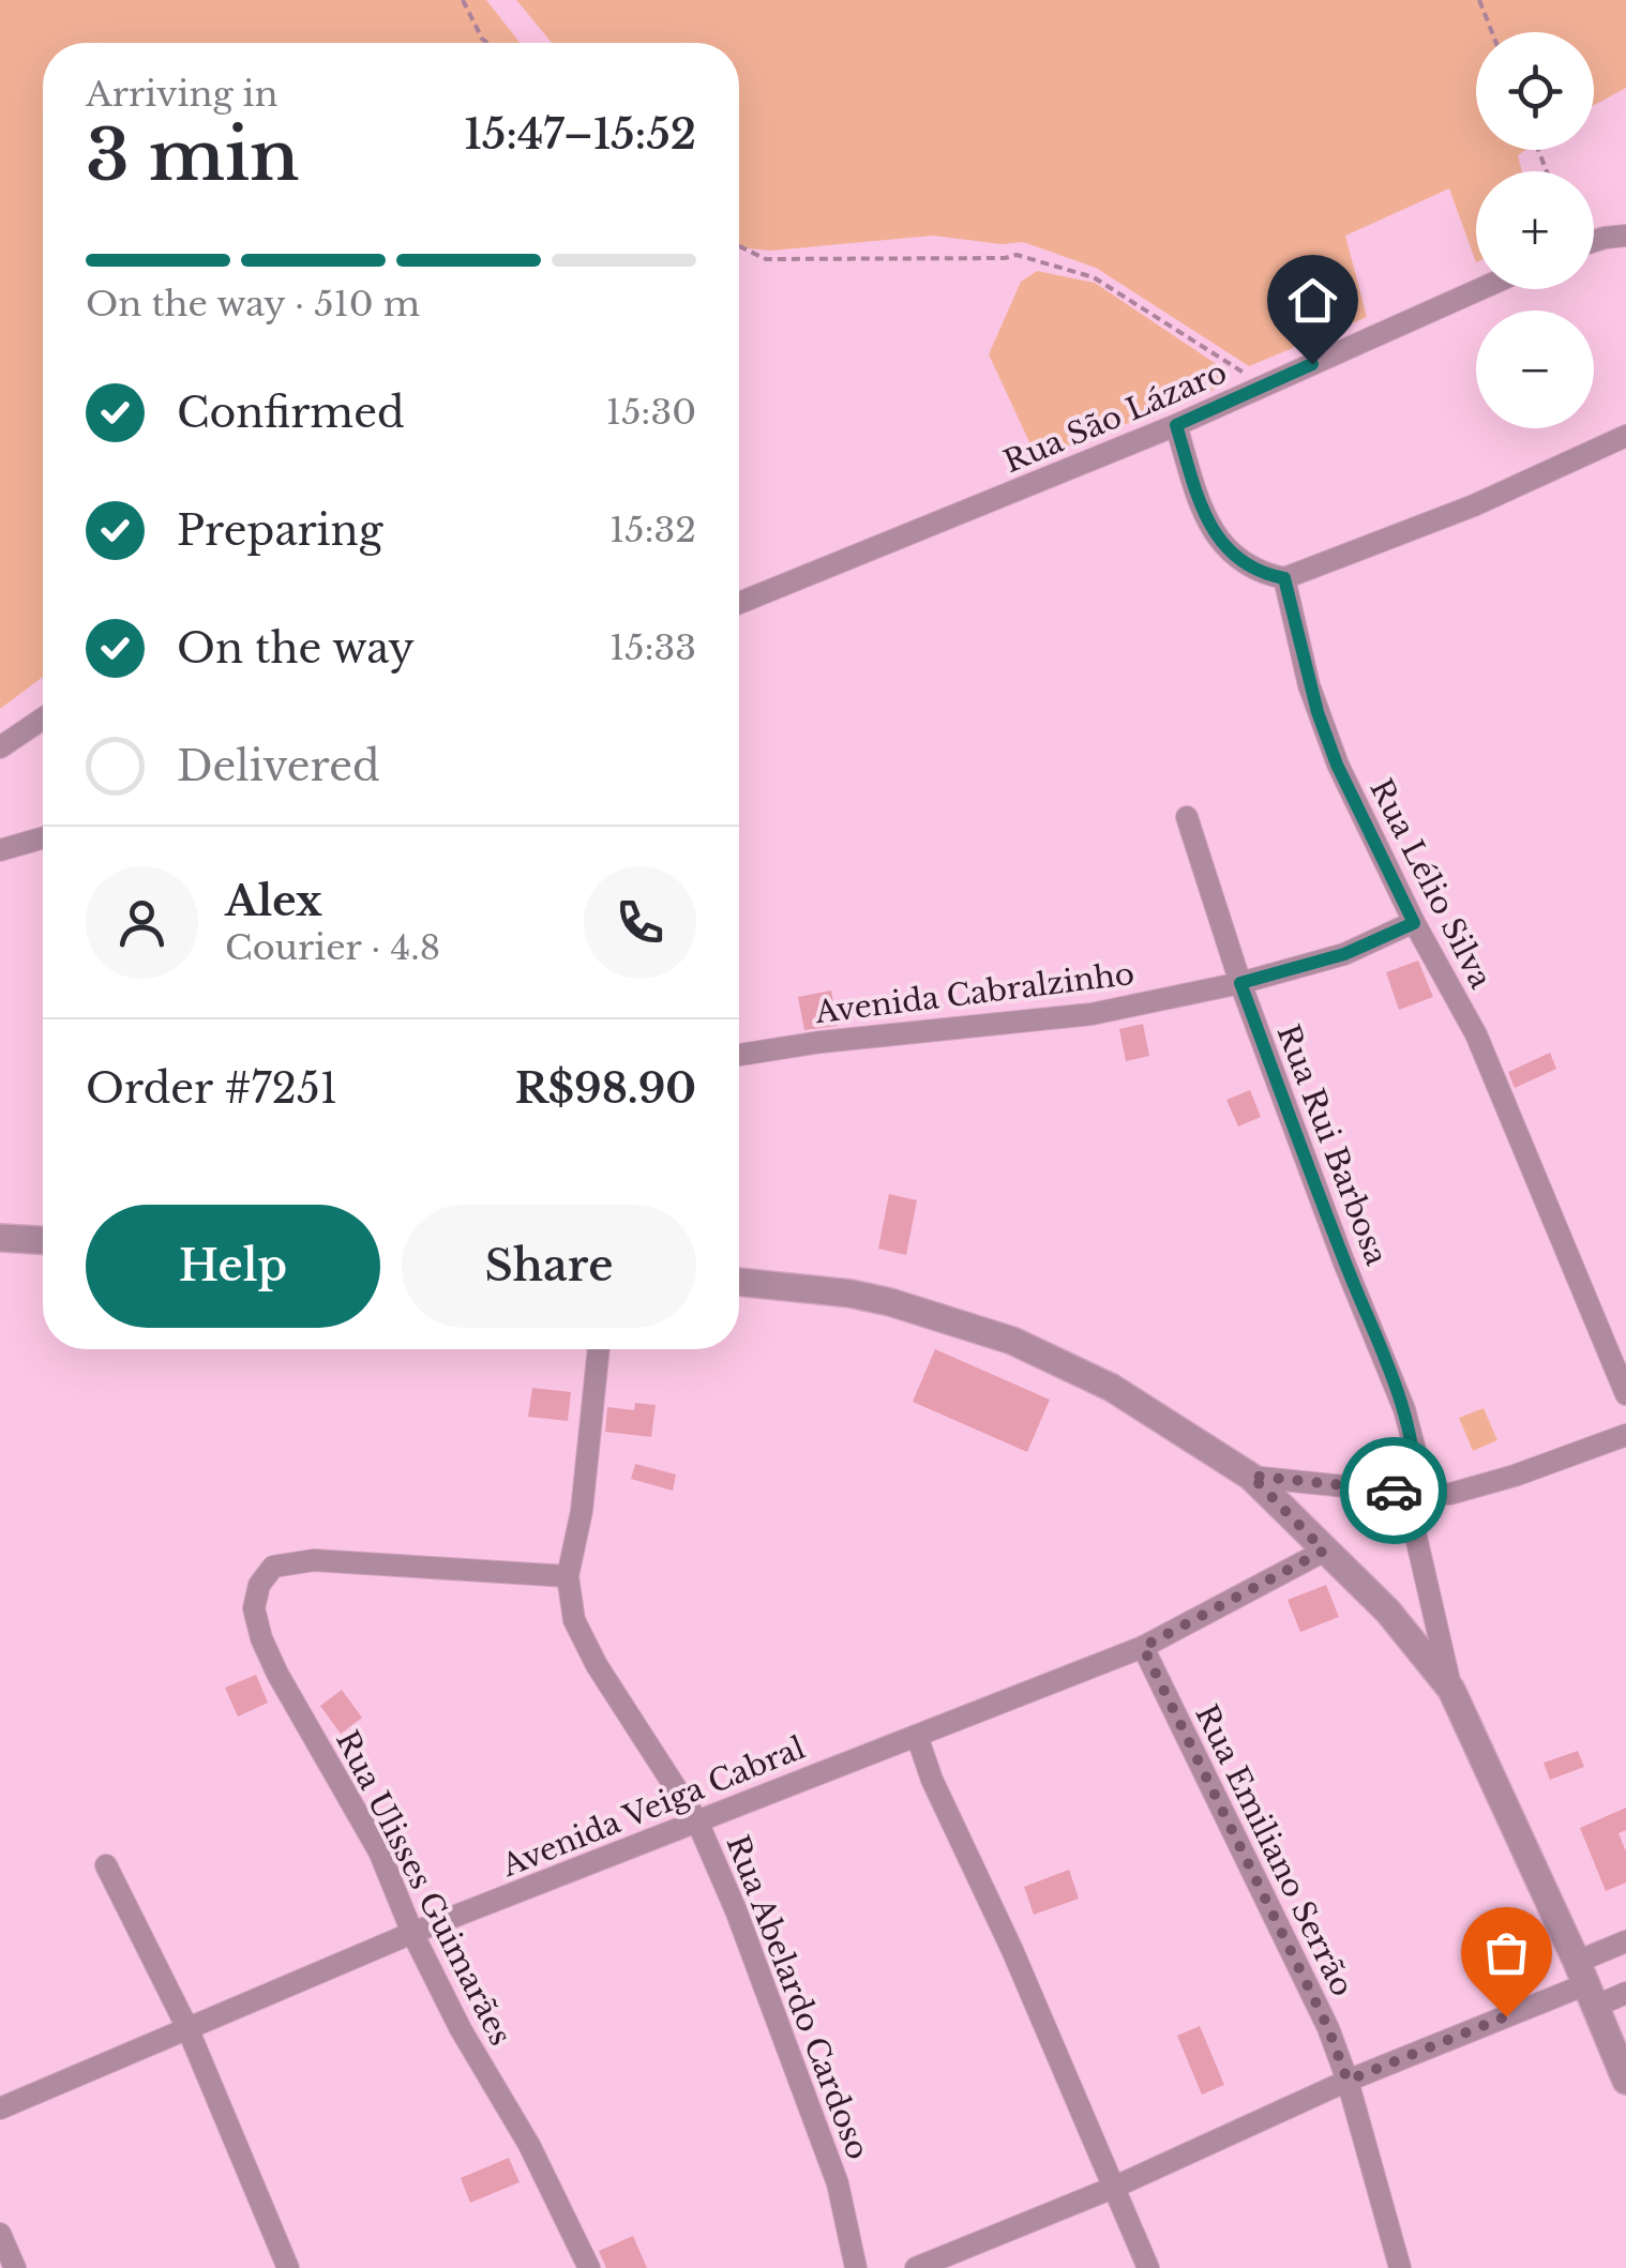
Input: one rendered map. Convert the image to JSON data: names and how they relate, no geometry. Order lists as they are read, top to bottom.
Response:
{
  "streets": {
    "street": [
      "Rua São Lázaro",
      "Rua Lélio Silva",
      "Avenida Cabralzinho",
      "Rua Rui Barbosa",
      "Avenida Veiga Cabral",
      "Rua Emiliano Serrão",
      "Rua Ulisses Guimarães",
      "Rua Abelardo Cardoso"
    ]
  },
  "crossings": [
    ["Rua Lélio Silva", "Avenida Cabralzinho"],
    ["Avenida Cabralzinho", "Rua Rui Barbosa"],
    ["Avenida Veiga Cabral", "Rua Emiliano Serrão"],
    ["Avenida Veiga Cabral", "Rua Ulisses Guimarães"],
    ["Avenida Veiga Cabral", "Rua Abelardo Cardoso"],
    ["Rua Ulisses Guimarães", "Rua Abelardo Cardoso"]
  ],
  "page": {
    "map_buttons": ["+", "−"],
    "heading": ["3 min", "Arriving in", "15:47–15:52"],
    "panel": [
      "Alex",
      "Courier · 4.8",
      "Order #7251",
      "R$98.90"
    ],
    "bar": "On the way · 510 m",
    "list": [
      ["Confirmed", "15:30"],
      ["Preparing", "15:32"],
      ["On the way", "15:33"],
      "Delivered"
    ],
    "buttons": ["Help", "Share"]
  }
}
